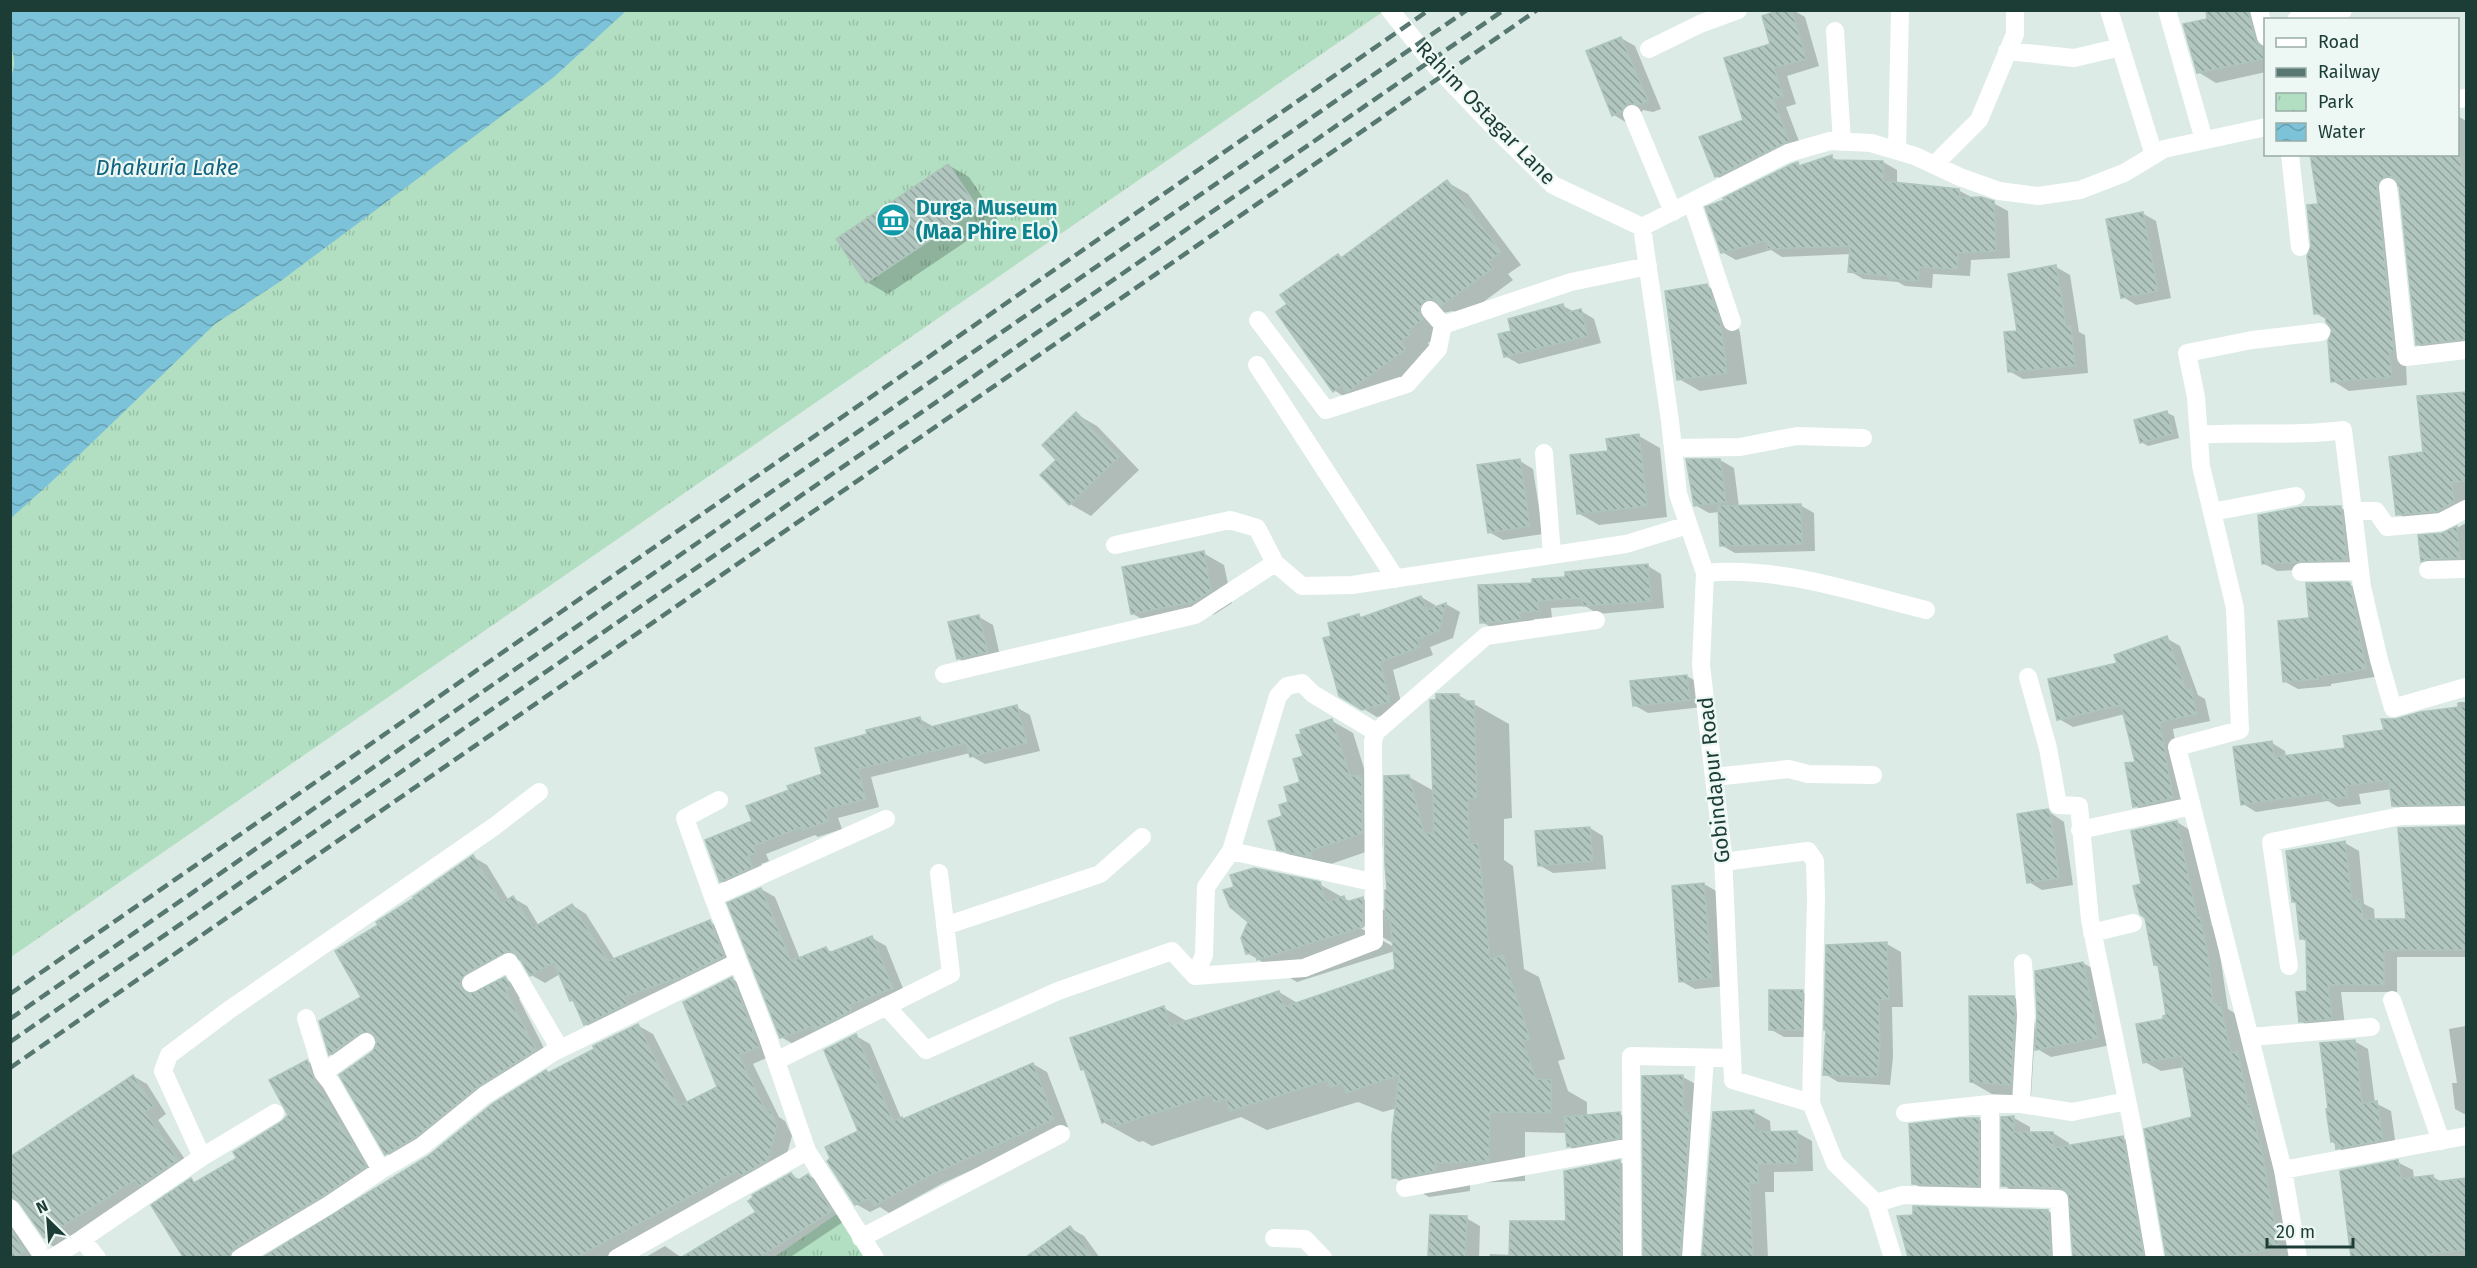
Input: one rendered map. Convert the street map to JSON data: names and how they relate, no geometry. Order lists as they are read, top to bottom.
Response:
{
  "streets": {
    "street": ["Rahim Ostagar Lane", "Gobindapur Road"]
  },
  "crossings": [
    ["Rahim Ostagar Lane", "Gobindapur Road"]
  ],
  "water": ["Dhakuria Lake"],
  "places": {
    "museum": ["Durga Museum (Maa Phire Elo)"]
  },
  "legend": [
    "Road",
    "Railway",
    "Park",
    "Water"
  ],
  "scale_bar": "20 m",
  "north": "top left"
}
